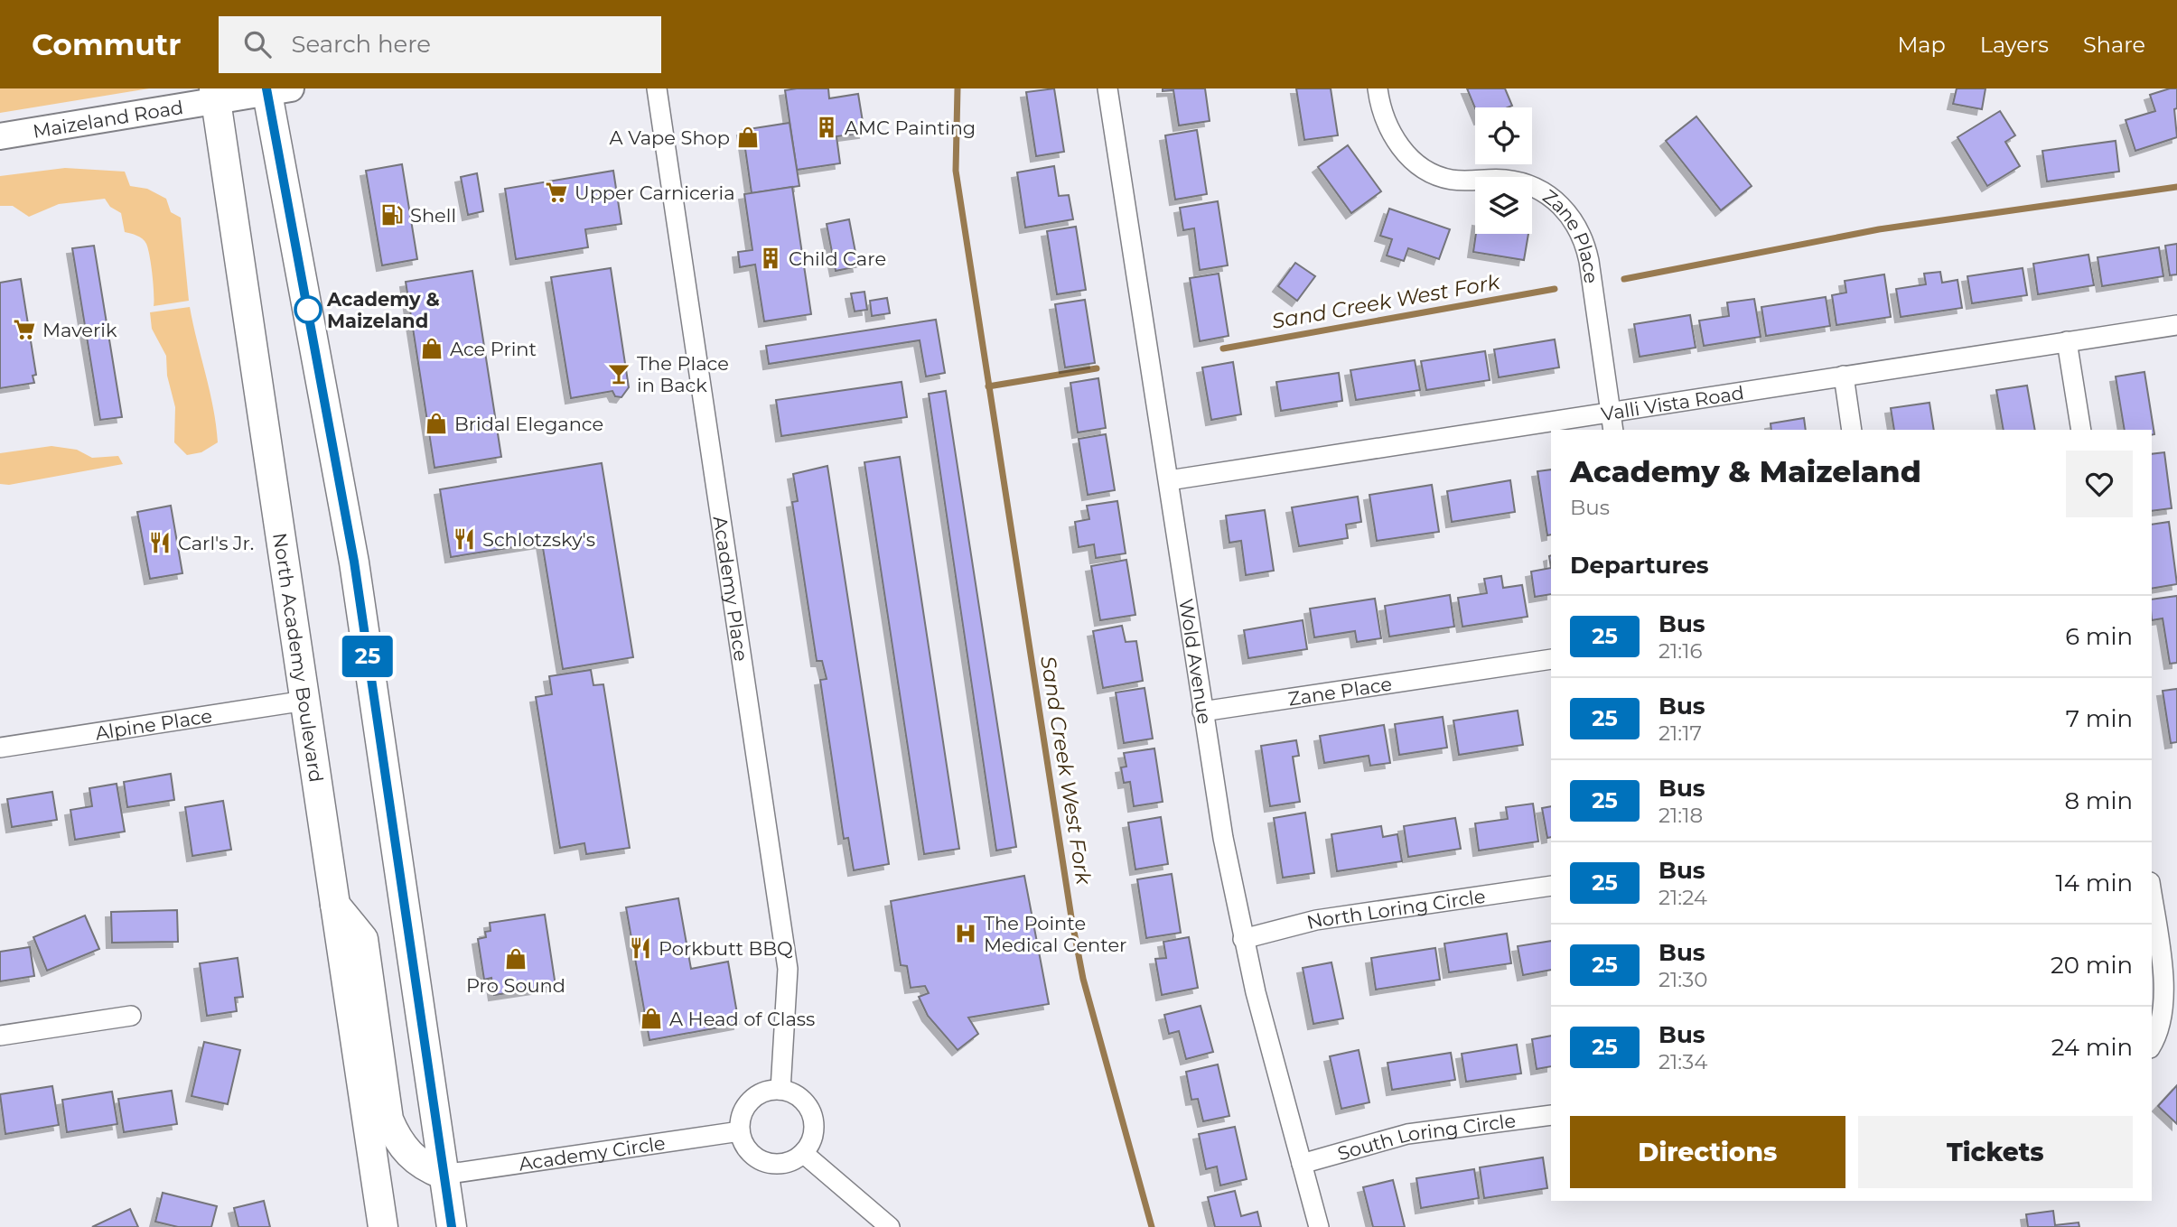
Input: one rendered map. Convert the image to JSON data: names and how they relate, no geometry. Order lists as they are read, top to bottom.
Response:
{
  "streets": {
    "highway": ["North Academy Boulevard"],
    "main road": ["Maizeland Road"],
    "street": [
      "Zane Place",
      "Valli Vista Road",
      "Academy Place",
      "Wold Avenue",
      "Alpine Place",
      "North Loring Circle",
      "South Loring Circle",
      "Academy Circle"
    ]
  },
  "crossings": [
    ["Maizeland Road", "North Academy Boulevard"],
    ["Zane Place", "Valli Vista Road"],
    ["Zane Place", "Wold Avenue"],
    ["Valli Vista Road", "Wold Avenue"],
    ["Academy Place", "Academy Circle"],
    ["North Academy Boulevard", "Alpine Place"],
    ["Wold Avenue", "North Loring Circle"],
    ["Wold Avenue", "South Loring Circle"]
  ],
  "water": ["Sand Creek West Fork"],
  "places": {
    "building": ["AMC Painting", "Child Care"],
    "shop": [
      "A Vape Shop",
      "Ace Print",
      "Bridal Elegance",
      "Pro Sound",
      "A Head of Class"
    ],
    "supermarket": ["Upper Carniceria", "Maverik"],
    "fuel station": ["Shell"],
    "other": ["Academy & Maizeland"],
    "bar": ["The Place in Back"],
    "restaurant": ["Schlotzsky's", "Carl's Jr.", "Porkbutt BBQ"],
    "hospital": ["The Pointe Medical Center"]
  },
  "lines": ["bus line 25"],
  "page": {
    "header": "Commutr",
    "search": "Search here",
    "nav": ["Map", "Layers", "Share"],
    "on_map": "25",
    "heading": [
      ["Academy & Maizeland", "Bus"],
      "Departures"
    ],
    "list": [
      {
        "mark": "25",
        "name": "Bus",
        "note": "21:16",
        "value": "6 min"
      },
      {
        "mark": "25",
        "name": "Bus",
        "note": "21:17",
        "value": "7 min"
      },
      {
        "mark": "25",
        "name": "Bus",
        "note": "21:18",
        "value": "8 min"
      },
      {
        "mark": "25",
        "name": "Bus",
        "note": "21:24",
        "value": "14 min"
      },
      {
        "mark": "25",
        "name": "Bus",
        "note": "21:30",
        "value": "20 min"
      },
      {
        "mark": "25",
        "name": "Bus",
        "note": "21:34",
        "value": "24 min"
      }
    ],
    "buttons": ["Directions", "Tickets"]
  }
}
